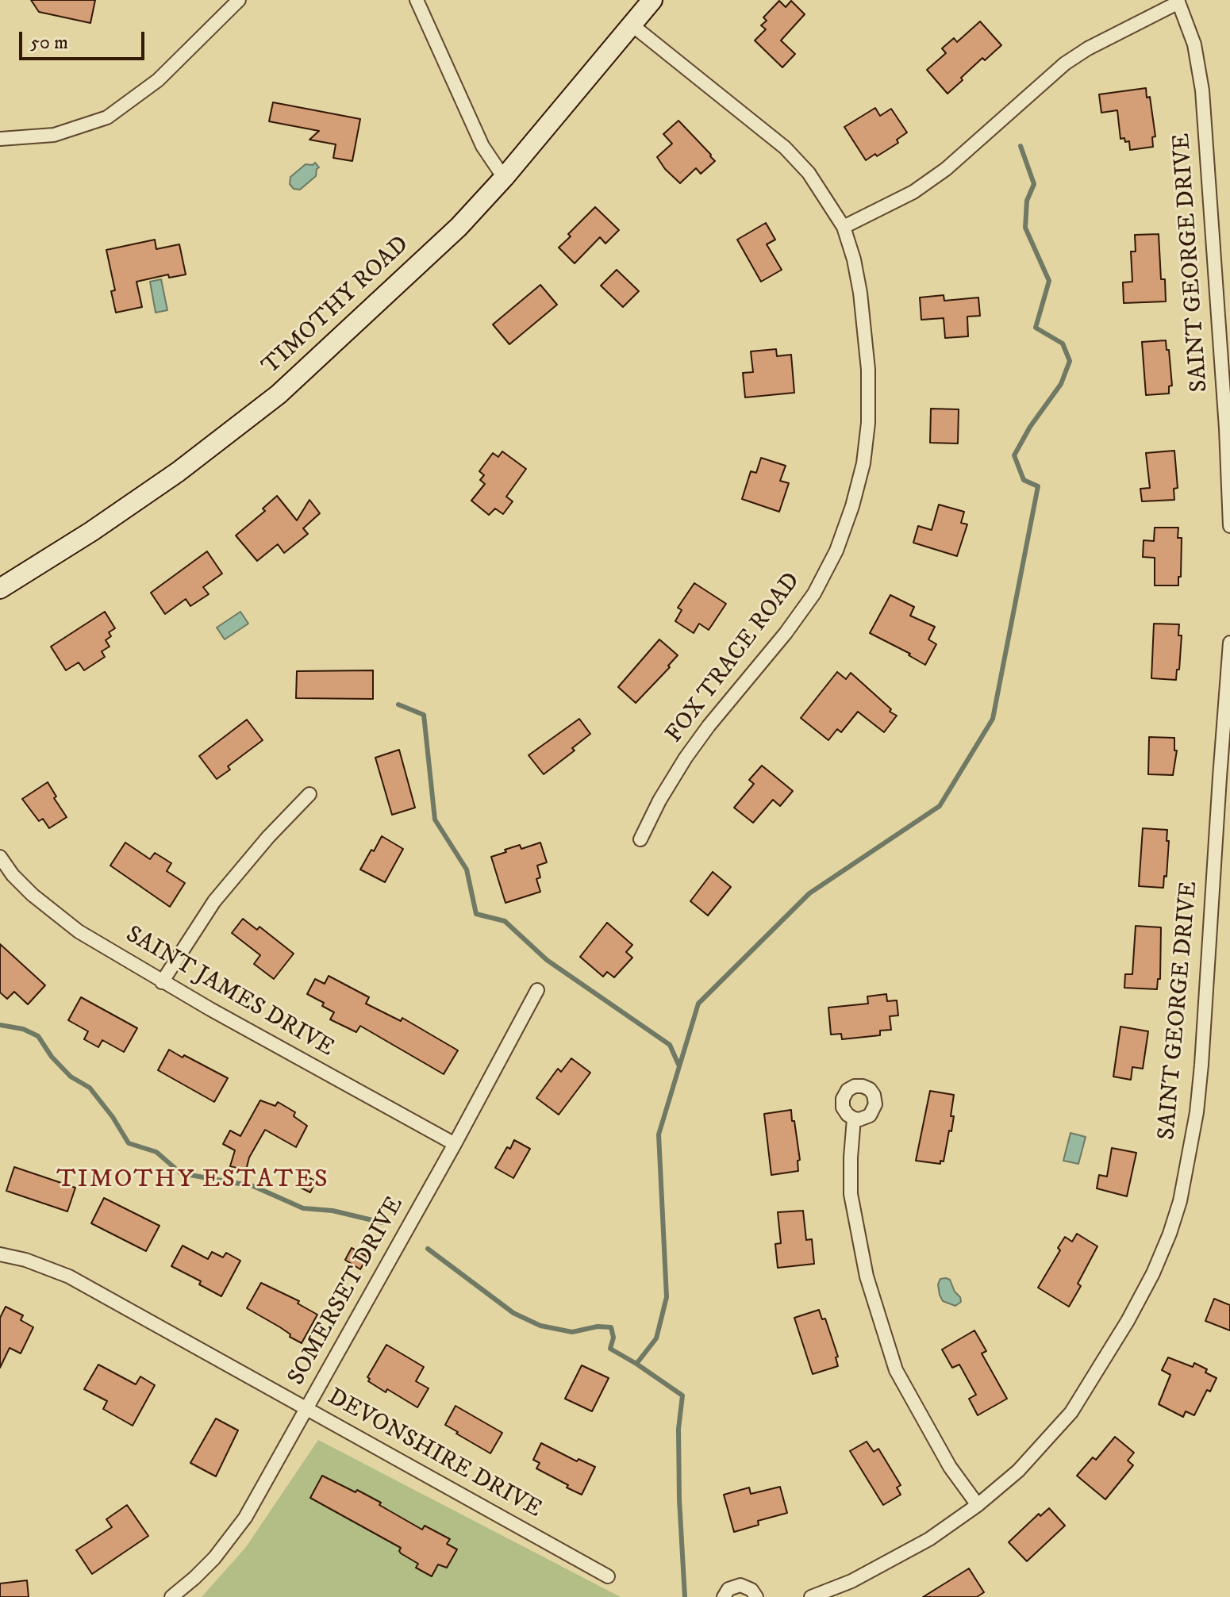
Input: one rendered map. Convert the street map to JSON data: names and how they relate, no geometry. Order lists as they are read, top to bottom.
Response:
{
  "streets": {
    "main road": ["TIMOTHY ROAD"],
    "street": [
      "SAINT GEORGE DRIVE",
      "FOX TRACE ROAD",
      "SAINT JAMES DRIVE",
      "SOMERSET DRIVE",
      "DEVONSHIRE DRIVE"
    ]
  },
  "crossings": [
    ["TIMOTHY ROAD", "FOX TRACE ROAD"],
    ["SAINT JAMES DRIVE", "SOMERSET DRIVE"],
    ["SOMERSET DRIVE", "DEVONSHIRE DRIVE"]
  ],
  "districts": ["TIMOTHY ESTATES"],
  "scale_bar": "50 m"
}
